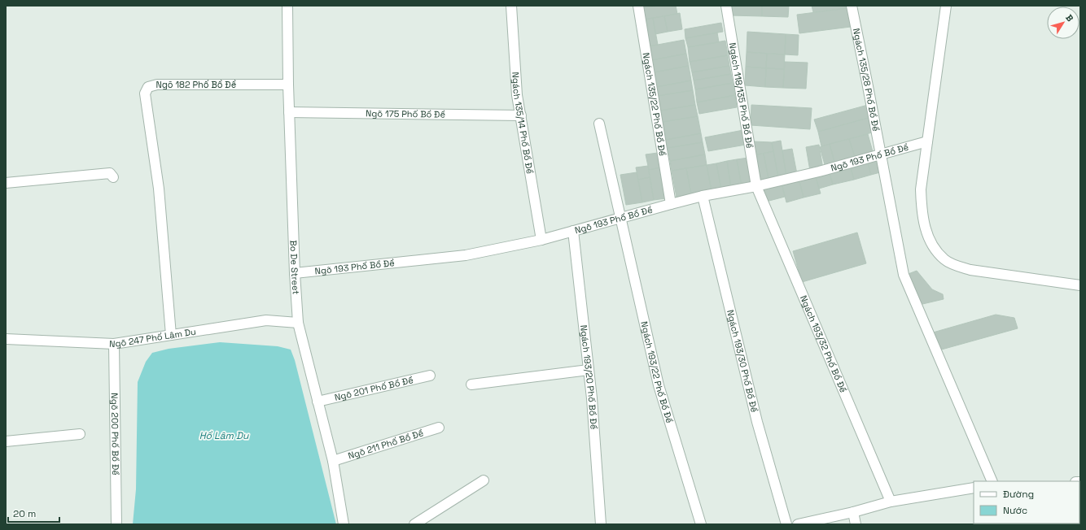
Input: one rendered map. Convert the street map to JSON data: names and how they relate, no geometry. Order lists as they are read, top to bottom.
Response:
{
  "streets": {
    "street": [
      "Ngách 135/28 Phố Bồ Đề",
      "Ngõ 182 Phố Bồ Đề",
      "Ngách 118/135 Phố Bồ Đề",
      "Ngách 135/22 Phố Bồ Đề",
      "Ngõ 175 Phố Bồ Đề",
      "Ngách 135/14 Phố Bồ Đề",
      "Ngõ 193 Phố Bồ Đề",
      "Bo De Street",
      "Ngõ 247 Phố Lâm Du",
      "Ngách 193/32 Phố Bồ Đề",
      "Ngách 193/30 Phố Bồ Đề",
      "Ngách 193/22 Phố Bồ Đề",
      "Ngách 193/20 Phố Bồ Đề",
      "Ngõ 201 Phố Bồ Đề",
      "Ngõ 200 Phố Bồ Đề",
      "Ngõ 211 Phố Bồ Đề"
    ]
  },
  "crossings": [
    ["Ngách 135/28 Phố Bồ Đề", "Ngõ 193 Phố Bồ Đề"],
    ["Ngõ 182 Phố Bồ Đề", "Bo De Street"],
    ["Ngõ 182 Phố Bồ Đề", "Ngõ 247 Phố Lâm Du"],
    ["Ngách 118/135 Phố Bồ Đề", "Ngõ 193 Phố Bồ Đề"],
    ["Ngách 118/135 Phố Bồ Đề", "Ngách 193/32 Phố Bồ Đề"],
    ["Ngách 135/22 Phố Bồ Đề", "Ngõ 193 Phố Bồ Đề"],
    ["Ngõ 175 Phố Bồ Đề", "Ngách 135/14 Phố Bồ Đề"],
    ["Ngõ 175 Phố Bồ Đề", "Bo De Street"],
    ["Ngách 135/14 Phố Bồ Đề", "Ngõ 193 Phố Bồ Đề"],
    ["Ngõ 193 Phố Bồ Đề", "Bo De Street"],
    ["Ngõ 193 Phố Bồ Đề", "Ngách 193/32 Phố Bồ Đề"],
    ["Ngõ 193 Phố Bồ Đề", "Ngách 193/30 Phố Bồ Đề"],
    ["Ngõ 193 Phố Bồ Đề", "Ngách 193/22 Phố Bồ Đề"],
    ["Ngõ 193 Phố Bồ Đề", "Ngách 193/20 Phố Bồ Đề"],
    ["Bo De Street", "Ngõ 247 Phố Lâm Du"],
    ["Bo De Street", "Ngõ 201 Phố Bồ Đề"],
    ["Bo De Street", "Ngõ 211 Phố Bồ Đề"],
    ["Ngõ 247 Phố Lâm Du", "Ngõ 200 Phố Bồ Đề"]
  ],
  "water": ["Hồ Lâm Du"],
  "legend": ["Đường", "Nước"],
  "scale_bar": "20 m",
  "north": "top right"
}
